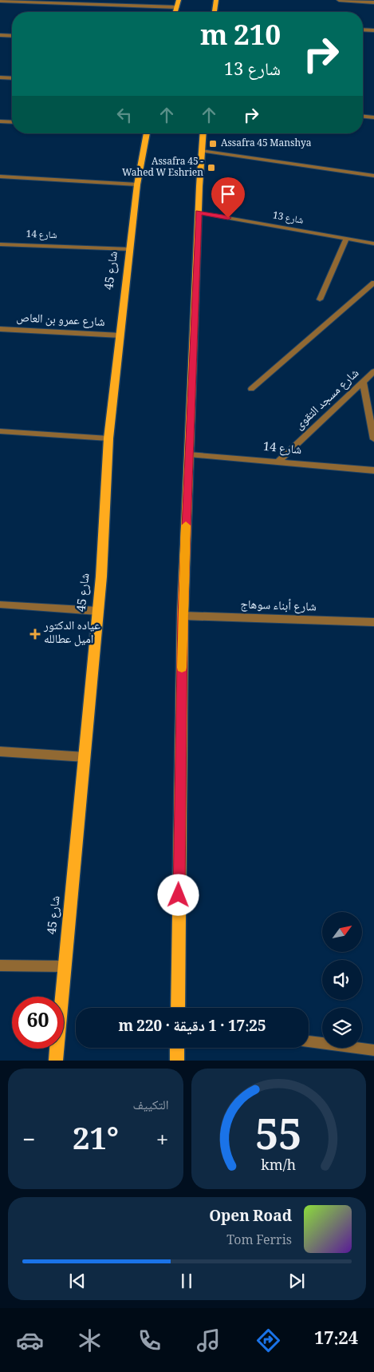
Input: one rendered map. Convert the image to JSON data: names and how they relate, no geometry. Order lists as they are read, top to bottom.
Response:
{
  "streets": {
    "main road": ["شارع 45"],
    "street": [
      "شارع 13",
      "شارع 14",
      "شارع عمرو بن العاص",
      "شارع مسجد التقوى",
      "شارع أبناء سوهاج"
    ]
  },
  "crossings": [
    ["شارع 14", "شارع 45"],
    ["شارع 14", "شارع مسجد التقوى"],
    ["شارع 45", "شارع عمرو بن العاص"]
  ],
  "places": {
    "transit": ["Assafra 45 Manshya", "Assafra 45 - Wahed W Eshrien"],
    "health": ["عياده الدكتور اميل عطالله"]
  },
  "north": "top right",
  "page": {
    "turn": ["210 m", "شارع 13"],
    "limit": "60",
    "trip": "17:25 · 1 دقيقة · 220 m",
    "tile": "التكييف",
    "heat": ["−", "21°", "+"],
    "song": ["Open Road", "Tom Ferris"],
    "tabs": "17:24",
    "gauge": ["55", "km/h"]
  }
}
